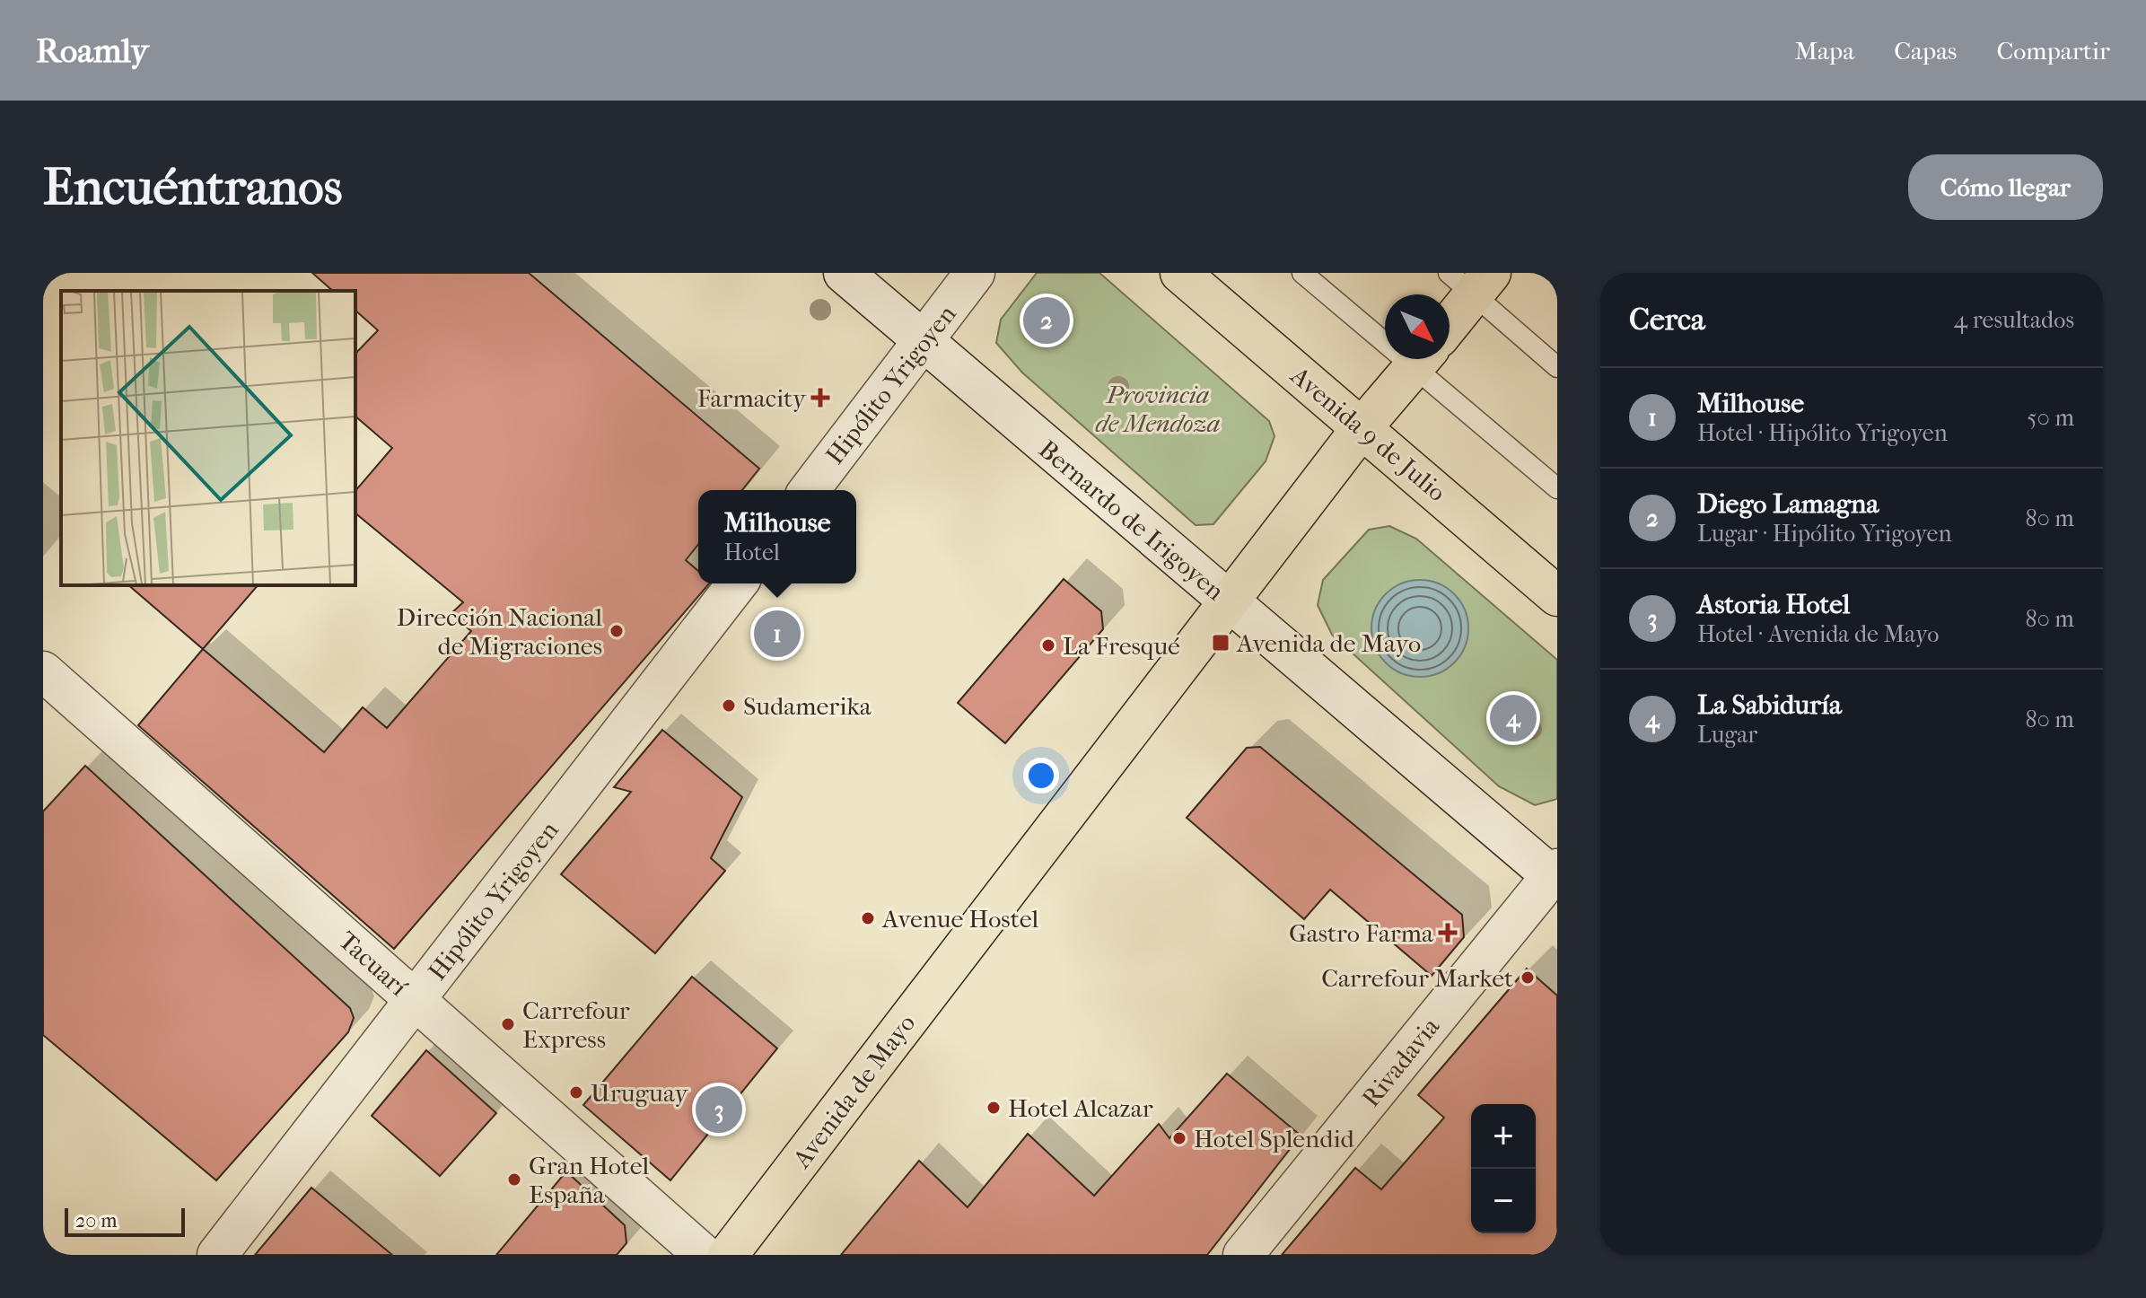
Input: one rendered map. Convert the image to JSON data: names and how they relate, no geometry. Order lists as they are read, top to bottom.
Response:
{
  "streets": {
    "main road": ["Avenida 9 de Julio", "Avenida de Mayo"],
    "street": [
      "Hipólito Yrigoyen",
      "Bernardo de Irigoyen",
      "Tacuarí",
      "Rivadavia"
    ]
  },
  "crossings": [
    ["Hipólito Yrigoyen", "Bernardo de Irigoyen"],
    ["Hipólito Yrigoyen", "Tacuarí"],
    ["Avenida 9 de Julio", "Avenida de Mayo"],
    ["Bernardo de Irigoyen", "Rivadavia"],
    ["Bernardo de Irigoyen", "Avenida de Mayo"]
  ],
  "parks": ["Provincia de Mendoza"],
  "places": {
    "health": ["Farmacity", "Gastro Farma"],
    "other": [
      "Dirección Nacional de Migraciones",
      "La Fresqué",
      "Sudamerika",
      "Avenue Hostel",
      "Carrefour Market",
      "Carrefour Express",
      "Uruguay",
      "Hotel Alcazar",
      "Hotel Splendid",
      "Gran Hotel España"
    ],
    "transit": ["Avenida de Mayo"]
  },
  "scale_bar": "20 m",
  "north": "bottom right",
  "page": {
    "header": "Roamly",
    "nav": ["Mapa", "Capas", "Compartir"],
    "buttons": "Cómo llegar",
    "title": "Encuéntranos",
    "heading": ["Cerca", "4 resultados"],
    "pins": [
      "2",
      "1",
      "4",
      "3"
    ],
    "list": [
      {
        "mark": "1",
        "name": "Milhouse",
        "note": "Hotel · Hipólito Yrigoyen",
        "value": "50 m"
      },
      {
        "mark": "2",
        "name": "Diego Lamagna",
        "note": "Lugar · Hipólito Yrigoyen",
        "value": "80 m"
      },
      {
        "mark": "3",
        "name": "Astoria Hotel",
        "note": "Hotel · Avenida de Mayo",
        "value": "80 m"
      },
      {
        "mark": "4",
        "name": "La Sabiduría",
        "note": "Lugar",
        "value": "80 m"
      }
    ],
    "popup": ["Milhouse", "Hotel"],
    "map_buttons": ["+", "−"],
    "scale": "20 m"
  }
}
